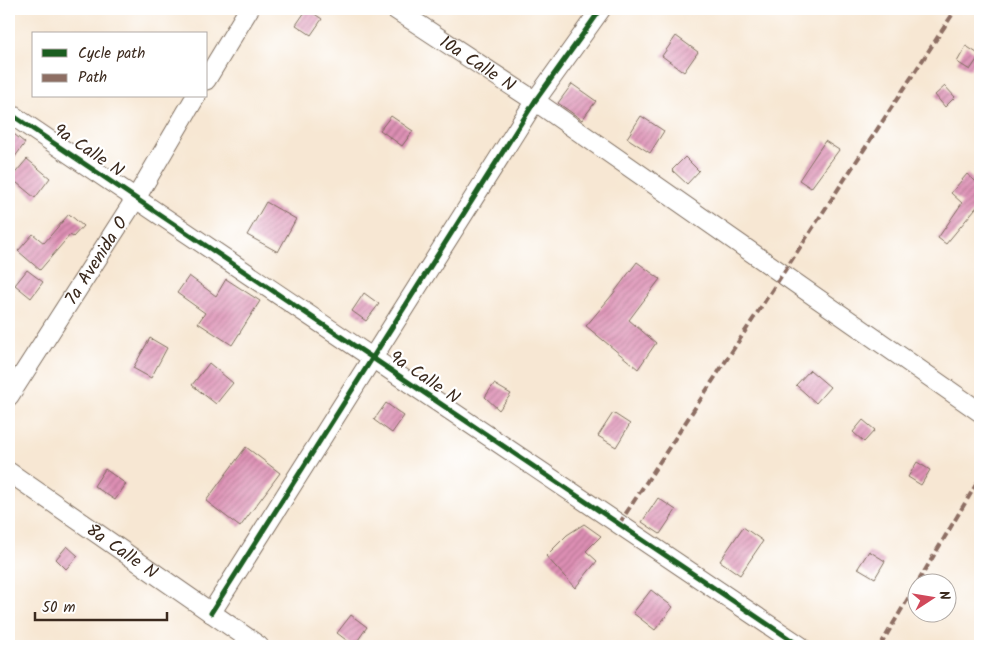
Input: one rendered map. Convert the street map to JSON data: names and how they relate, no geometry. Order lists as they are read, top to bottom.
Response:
{
  "streets": {
    "street": [
      "10a Calle N",
      "9a Calle N",
      "7a Avenida O",
      "8a Calle N"
    ]
  },
  "crossings": [
    ["9a Calle N", "7a Avenida O"]
  ],
  "legend": ["Cycle path", "Path"],
  "scale_bar": "50 m",
  "north": "right"
}
